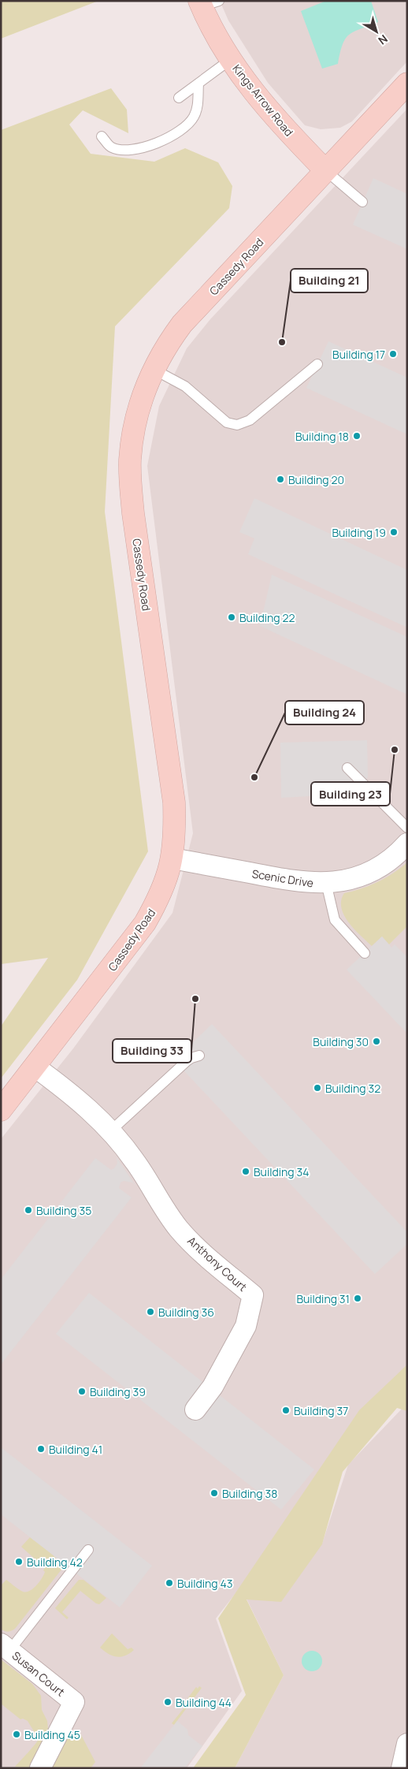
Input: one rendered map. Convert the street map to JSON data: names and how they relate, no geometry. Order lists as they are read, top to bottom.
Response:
{
  "streets": {
    "street": [
      "Kings Arrow Road",
      "Cassedy Road",
      "Scenic Drive",
      "Anthony Court",
      "Susan Court"
    ]
  },
  "crossings": [
    ["Kings Arrow Road", "Cassedy Road"],
    ["Cassedy Road", "Scenic Drive"],
    ["Cassedy Road", "Anthony Court"]
  ],
  "places": [
    "Building 21",
    "Building 17",
    "Building 18",
    "Building 20",
    "Building 19",
    "Building 22",
    "Building 23",
    "Building 24",
    "Building 33",
    "Building 30",
    "Building 32",
    "Building 34",
    "Building 35",
    "Building 31",
    "Building 36",
    "Building 39",
    "Building 37",
    "Building 41",
    "Building 38",
    "Building 42",
    "Building 43",
    "Building 44",
    "Building 45"
  ],
  "north": "bottom right"
}
